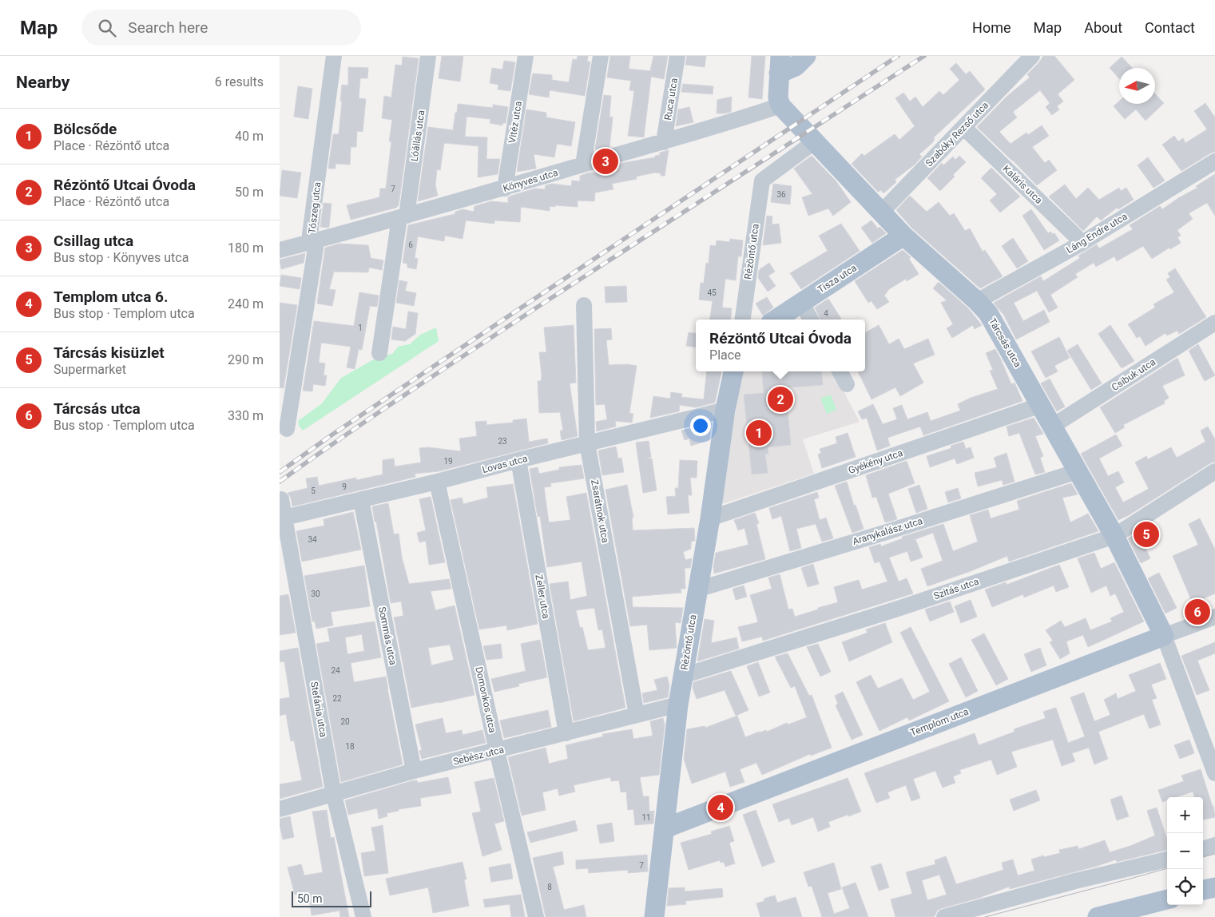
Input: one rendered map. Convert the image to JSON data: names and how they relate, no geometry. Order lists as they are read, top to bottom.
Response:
{
  "streets": {
    "main road": [
      "Rézöntő utca",
      "Tisza utca",
      "Tárcsás utca",
      "Templom utca"
    ],
    "street": [
      "Ruca utca",
      "Vitéz utca",
      "Szabóky Rezső utca",
      "Lóállás utca",
      "Könyves utca",
      "Kaláris utca",
      "Tószeg utca",
      "Láng Endre utca",
      "Csibuk utca",
      "Gyékény utca",
      "Lovas utca",
      "Zsarátnok utca",
      "Aranykalász utca",
      "Szitás utca",
      "Zeller utca",
      "Sommás utca",
      "Domonkos utca",
      "Stefánia utca",
      "Sebész utca"
    ]
  },
  "crossings": [
    ["Ruca utca", "Könyves utca"],
    ["Vitéz utca", "Könyves utca"],
    ["Szabóky Rezső utca", "Kaláris utca"],
    ["Szabóky Rezső utca", "Tárcsás utca"],
    ["Lóállás utca", "Könyves utca"],
    ["Könyves utca", "Tószeg utca"],
    ["Könyves utca", "Tárcsás utca"],
    ["Kaláris utca", "Láng Endre utca"],
    ["Láng Endre utca", "Tárcsás utca"],
    ["Rézöntő utca", "Tárcsás utca"],
    ["Rézöntő utca", "Gyékény utca"],
    ["Rézöntő utca", "Lovas utca"],
    ["Rézöntő utca", "Aranykalász utca"],
    ["Rézöntő utca", "Szitás utca"],
    ["Rézöntő utca", "Templom utca"],
    ["Rézöntő utca", "Sebész utca"],
    ["Tisza utca", "Tárcsás utca"],
    ["Tárcsás utca", "Csibuk utca"],
    ["Tárcsás utca", "Gyékény utca"],
    ["Tárcsás utca", "Aranykalász utca"],
    ["Tárcsás utca", "Szitás utca"],
    ["Tárcsás utca", "Templom utca"],
    ["Lovas utca", "Zsarátnok utca"],
    ["Lovas utca", "Zeller utca"],
    ["Lovas utca", "Sommás utca"],
    ["Lovas utca", "Domonkos utca"],
    ["Lovas utca", "Stefánia utca"],
    ["Zsarátnok utca", "Sebész utca"],
    ["Zeller utca", "Sebész utca"],
    ["Sommás utca", "Sebész utca"],
    ["Domonkos utca", "Sebész utca"],
    ["Stefánia utca", "Sebész utca"]
  ],
  "house_numbers": [
    "7",
    "36",
    "6",
    "45",
    "4",
    "1",
    "23",
    "19",
    "9",
    "5",
    "34",
    "30",
    "24",
    "22",
    "20",
    "18",
    "11",
    "7",
    "8"
  ],
  "scale_bar": "50 m",
  "north": "left",
  "page": {
    "header": "Map",
    "search": "Search here",
    "nav": [
      "Home",
      "Map",
      "About",
      "Contact"
    ],
    "heading": ["Nearby", "6 results"],
    "list": [
      {
        "mark": "1",
        "name": "Bölcsőde",
        "note": "Place · Rézöntő utca",
        "value": "40 m"
      },
      {
        "mark": "2",
        "name": "Rézöntő Utcai Óvoda",
        "note": "Place · Rézöntő utca",
        "value": "50 m"
      },
      {
        "mark": "3",
        "name": "Csillag utca",
        "note": "Bus stop · Könyves utca",
        "value": "180 m"
      },
      {
        "mark": "4",
        "name": "Templom utca 6.",
        "note": "Bus stop · Templom utca",
        "value": "240 m"
      },
      {
        "mark": "5",
        "name": "Tárcsás kisüzlet",
        "note": "Supermarket",
        "value": "290 m"
      },
      {
        "mark": "6",
        "name": "Tárcsás utca",
        "note": "Bus stop · Templom utca",
        "value": "330 m"
      }
    ],
    "pins": [
      "3",
      "2",
      "1",
      "5",
      "6",
      "4"
    ],
    "popup": ["Rézöntő Utcai Óvoda", "Place"],
    "map_buttons": ["+", "−"],
    "scale": "50 m"
  }
}
